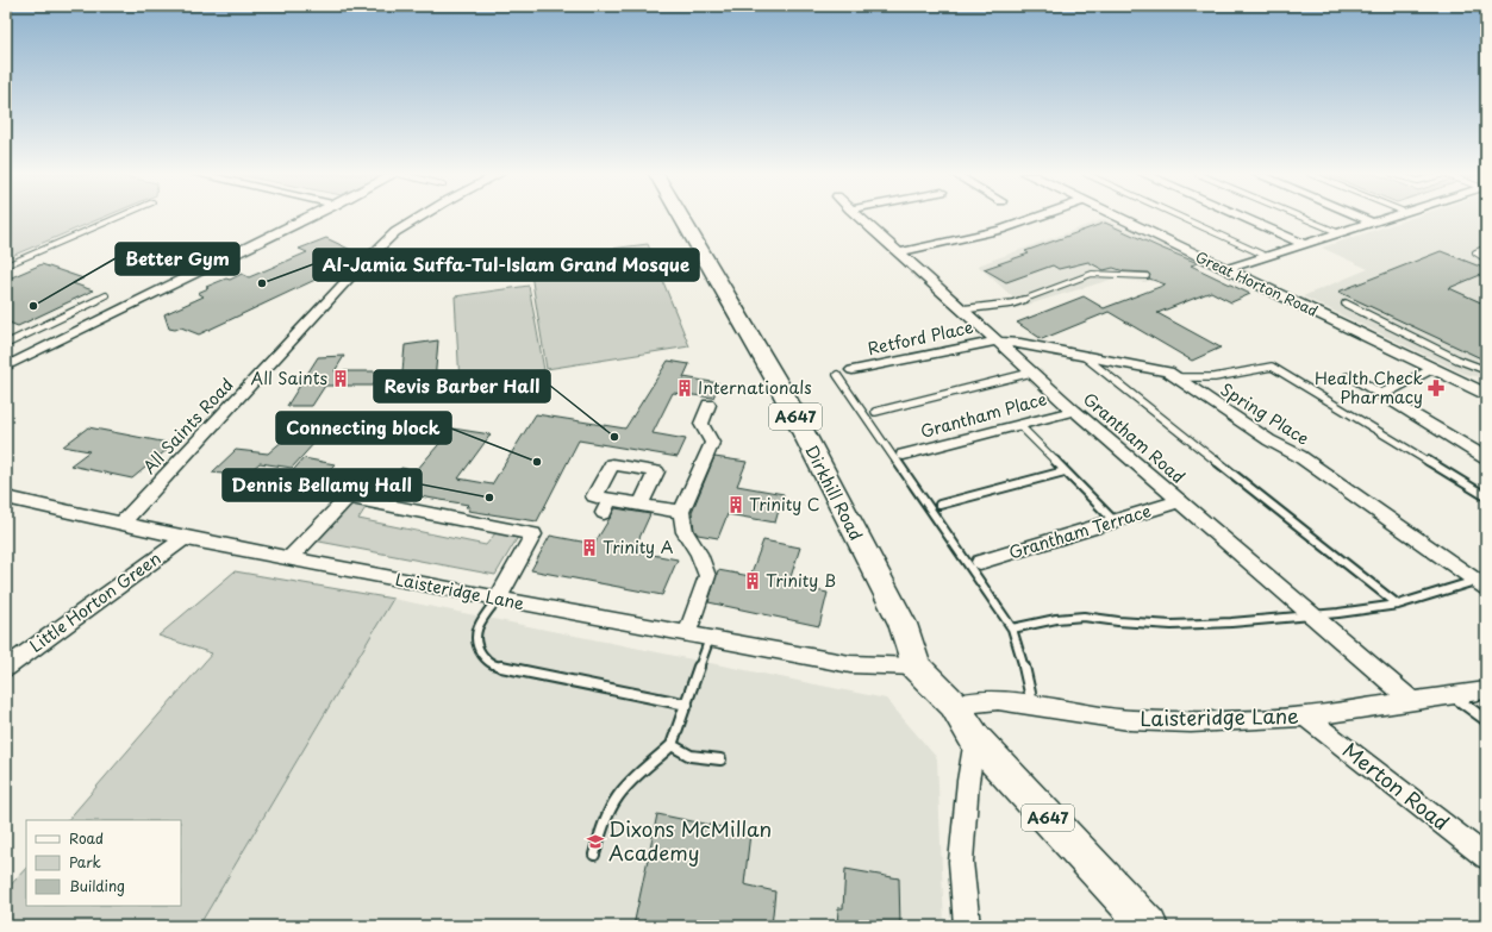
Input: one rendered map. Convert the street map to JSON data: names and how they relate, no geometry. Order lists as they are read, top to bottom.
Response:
{
  "streets": {
    "main road": ["A647", "Dirkhill Road"],
    "street": [
      "Great Horton Road",
      "Retford Place",
      "Spring Place",
      "Grantham Place",
      "All Saints Road",
      "Grantham Road",
      "Grantham Terrace",
      "Laisteridge Lane",
      "Little Horton Green",
      "Merton Road"
    ]
  },
  "crossings": [
    ["Retford Place", "Spring Place"],
    ["Retford Place", "Grantham Road"],
    ["Spring Place", "Grantham Road"],
    ["Grantham Place", "Grantham Road"],
    ["A647", "Dirkhill Road"],
    ["A647", "Laisteridge Lane"],
    ["All Saints Road", "Laisteridge Lane"],
    ["Grantham Road", "Grantham Terrace"],
    ["Grantham Road", "Laisteridge Lane"],
    ["Dirkhill Road", "Laisteridge Lane"],
    ["Laisteridge Lane", "Little Horton Green"],
    ["Laisteridge Lane", "Merton Road"]
  ],
  "places": {
    "other": [
      "Al-Jamia Suffa-Tul-Islam Grand Mosque",
      "Better Gym",
      "Revis Barber Hall",
      "Connecting block",
      "Dennis Bellamy Hall"
    ],
    "building": [
      "All Saints",
      "Internationals",
      "Trinity C",
      "Trinity A",
      "Trinity B"
    ],
    "pharmacy": ["Health Check Pharmacy"],
    "school or university": ["Dixons McMillan Academy"]
  },
  "legend": ["Road", "Park", "Building"]
}
